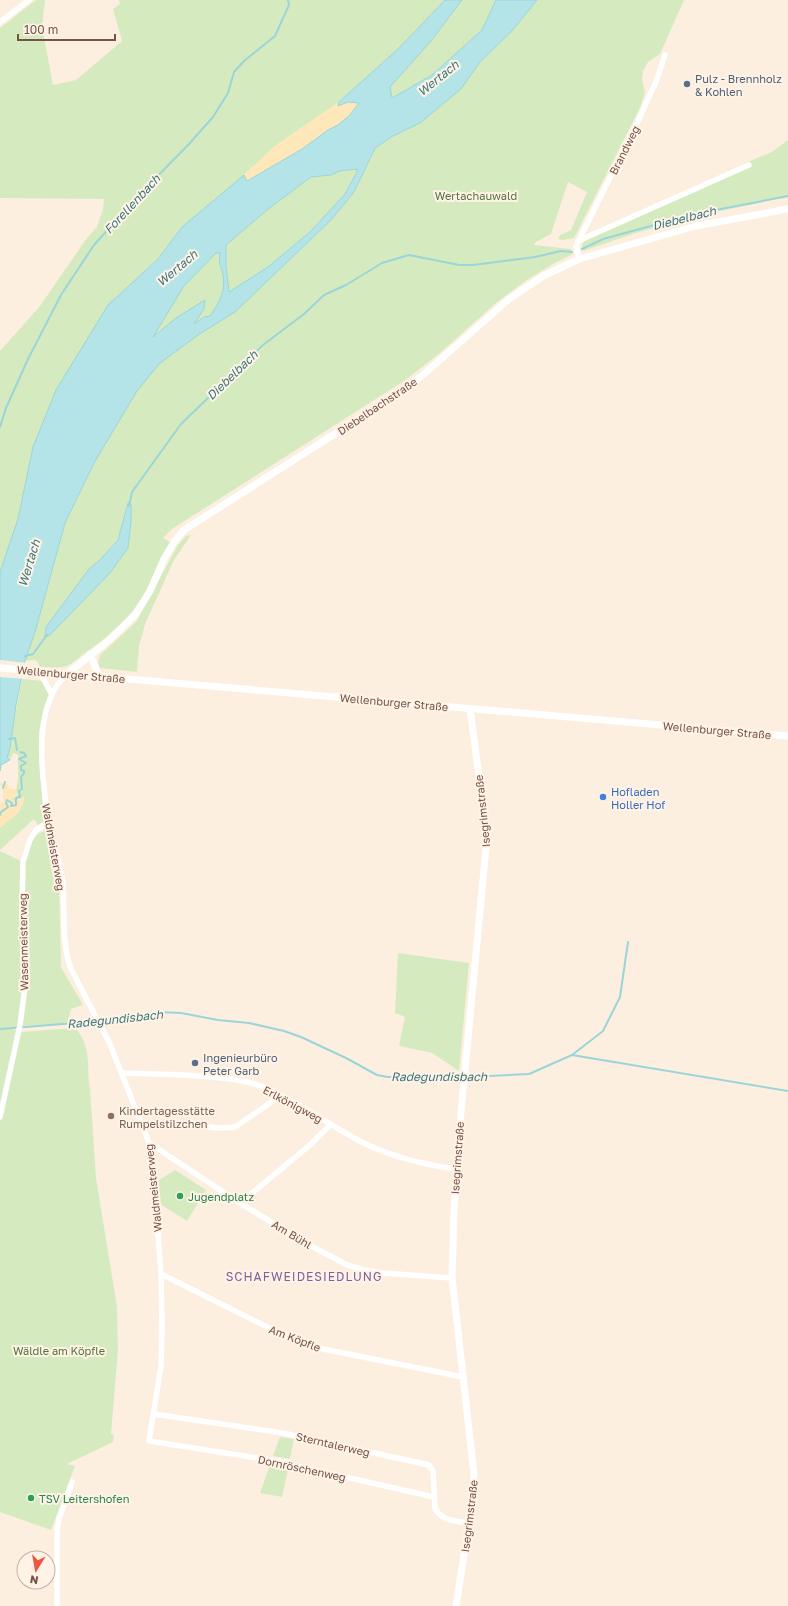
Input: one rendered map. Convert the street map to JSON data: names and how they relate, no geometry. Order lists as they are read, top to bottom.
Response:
{
  "streets": {
    "street": [
      "Brandweg",
      "Diebelbachstraße",
      "Wellenburger Straße",
      "Isegrimstraße",
      "Waldmeisterweg",
      "Wasenmeisterweg",
      "Erlkönigweg",
      "Am Bühl",
      "Am Köpfle",
      "Sterntalerweg",
      "Dornröschenweg"
    ]
  },
  "crossings": [
    ["Brandweg", "Diebelbachstraße"],
    ["Diebelbachstraße", "Wellenburger Straße"],
    ["Diebelbachstraße", "Waldmeisterweg"],
    ["Wellenburger Straße", "Isegrimstraße"],
    ["Wellenburger Straße", "Waldmeisterweg"],
    ["Isegrimstraße", "Erlkönigweg"],
    ["Isegrimstraße", "Am Bühl"],
    ["Isegrimstraße", "Am Köpfle"],
    ["Isegrimstraße", "Sterntalerweg"],
    ["Waldmeisterweg", "Wasenmeisterweg"],
    ["Waldmeisterweg", "Erlkönigweg"],
    ["Waldmeisterweg", "Am Bühl"],
    ["Waldmeisterweg", "Am Köpfle"],
    ["Waldmeisterweg", "Sterntalerweg"],
    ["Waldmeisterweg", "Dornröschenweg"],
    ["Sterntalerweg", "Dornröschenweg"]
  ],
  "districts": ["SCHAFWEIDESIEDLUNG"],
  "water": [
    "Wertach",
    "Forellenbach",
    "Diebelbach",
    "Radegundisbach"
  ],
  "parks": ["Wertachauwald", "Wäldle am Köpfle"],
  "places": [
    "Pulz - Brennholz & Kohlen",
    "Hofladen Holler Hof",
    "Ingenieurbüro Peter Garb",
    "Kindertagesstätte Rumpelstilzchen",
    "Jugendplatz",
    "TSV Leitershofen"
  ],
  "scale_bar": "100 m",
  "north": "bottom"
}
